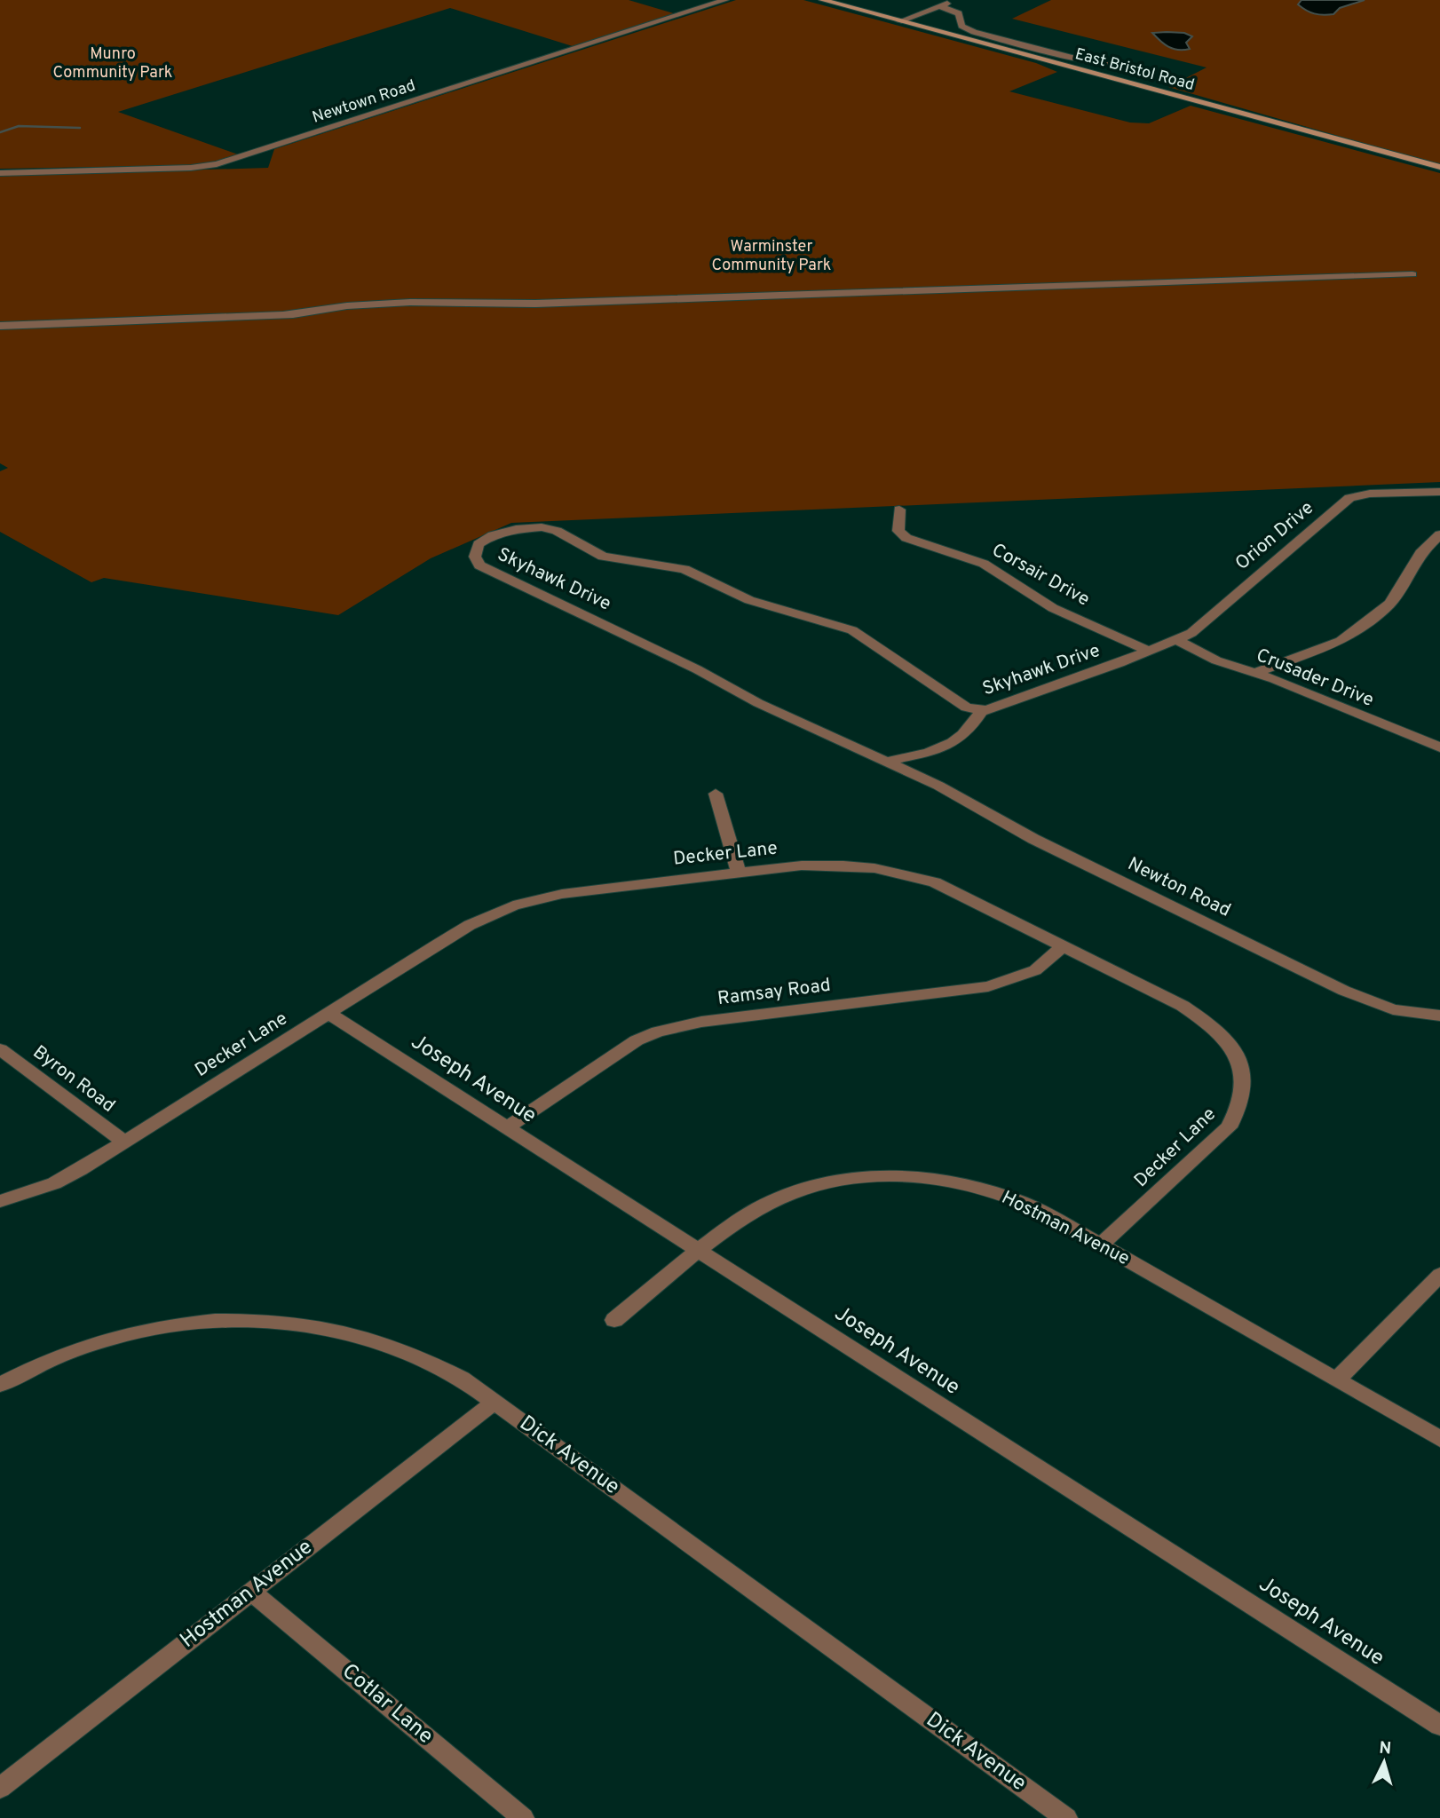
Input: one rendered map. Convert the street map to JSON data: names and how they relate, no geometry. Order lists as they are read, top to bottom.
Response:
{
  "streets": {
    "main road": ["East Bristol Road"],
    "street": [
      "Newtown Road",
      "Orion Drive",
      "Corsair Drive",
      "Skyhawk Drive",
      "Crusader Drive",
      "Decker Lane",
      "Newton Road",
      "Ramsay Road",
      "Byron Road",
      "Joseph Avenue",
      "Hostman Avenue",
      "Dick Avenue",
      "Cotlar Lane"
    ]
  },
  "crossings": [
    ["Orion Drive", "Corsair Drive"],
    ["Orion Drive", "Skyhawk Drive"],
    ["Orion Drive", "Crusader Drive"],
    ["Corsair Drive", "Skyhawk Drive"],
    ["Skyhawk Drive", "Newton Road"],
    ["Decker Lane", "Ramsay Road"],
    ["Decker Lane", "Byron Road"],
    ["Decker Lane", "Joseph Avenue"],
    ["Decker Lane", "Hostman Avenue"],
    ["Ramsay Road", "Joseph Avenue"],
    ["Joseph Avenue", "Hostman Avenue"],
    ["Hostman Avenue", "Dick Avenue"],
    ["Hostman Avenue", "Cotlar Lane"]
  ],
  "parks": ["Munro Community Park", "Warminster Community Park"],
  "north": "top"
}
